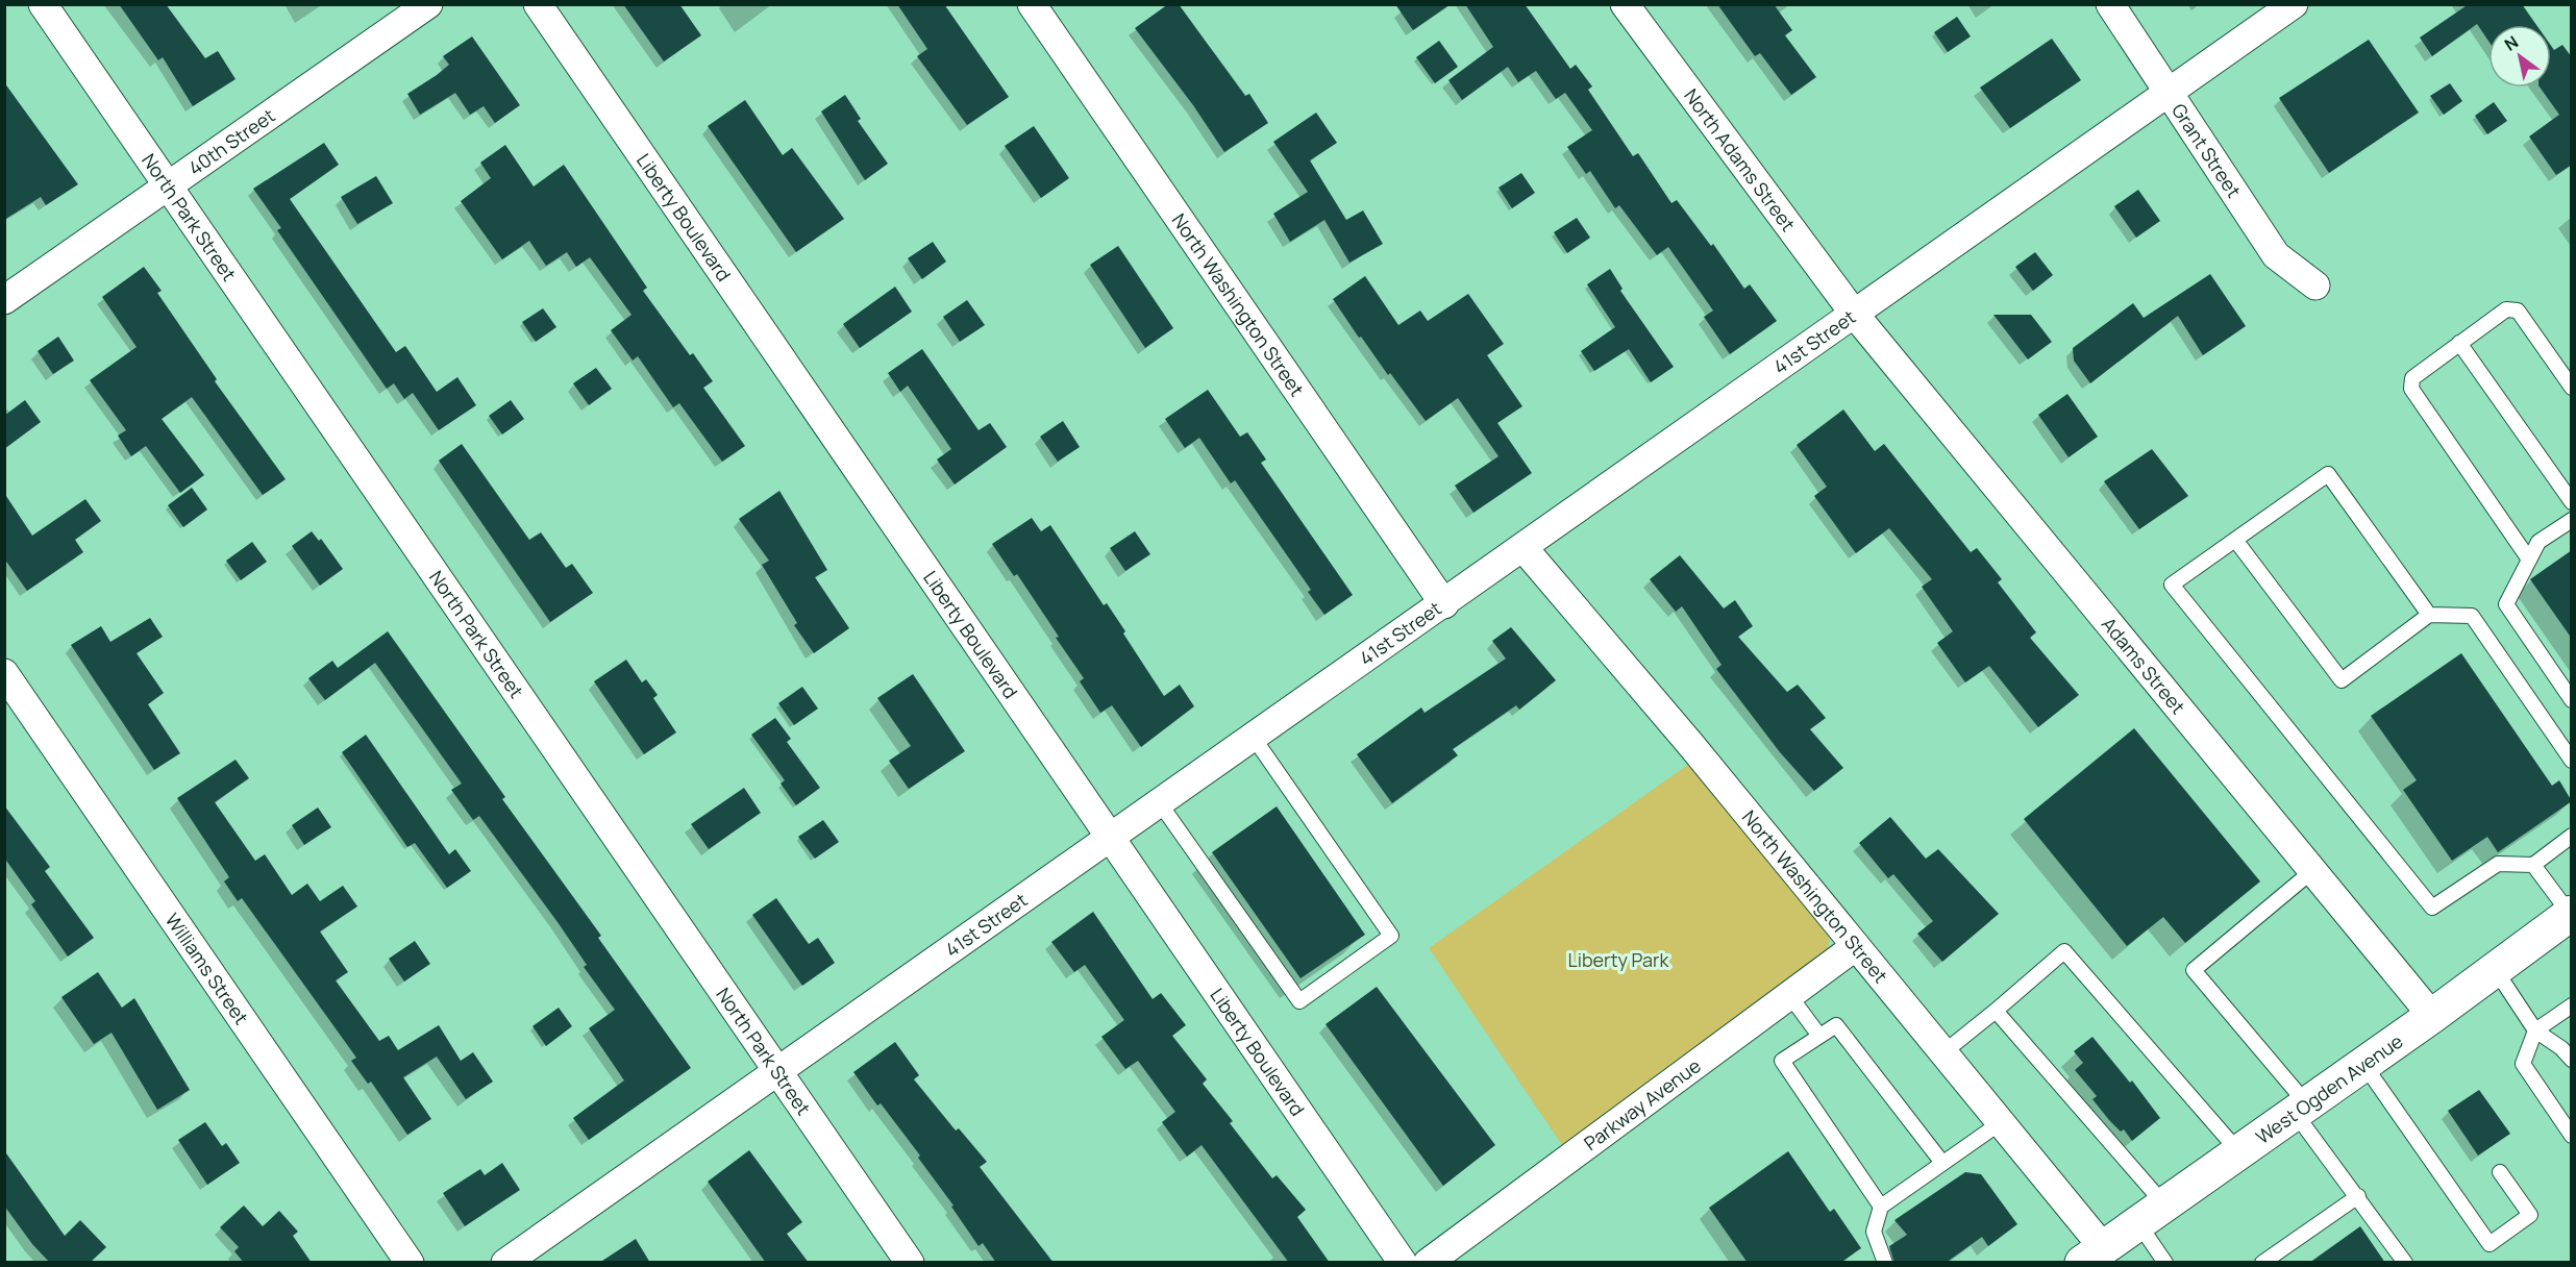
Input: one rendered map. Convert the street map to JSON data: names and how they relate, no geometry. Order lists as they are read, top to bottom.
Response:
{
  "streets": {
    "main road": ["West Ogden Avenue"],
    "street": [
      "40th Street",
      "Grant Street",
      "North Adams Street",
      "North Park Street",
      "Liberty Boulevard",
      "North Washington Street",
      "41st Street",
      "Adams Street",
      "Williams Street",
      "Parkway Avenue"
    ]
  },
  "crossings": [
    ["40th Street", "North Park Street"],
    ["Grant Street", "41st Street"],
    ["North Adams Street", "41st Street"],
    ["North Adams Street", "Adams Street"],
    ["North Park Street", "41st Street"],
    ["Liberty Boulevard", "41st Street"],
    ["North Washington Street", "41st Street"],
    ["North Washington Street", "West Ogden Avenue"],
    ["North Washington Street", "Parkway Avenue"],
    ["41st Street", "Adams Street"],
    ["Adams Street", "West Ogden Avenue"]
  ],
  "parks": ["Liberty Park"],
  "north": "top left"
}
